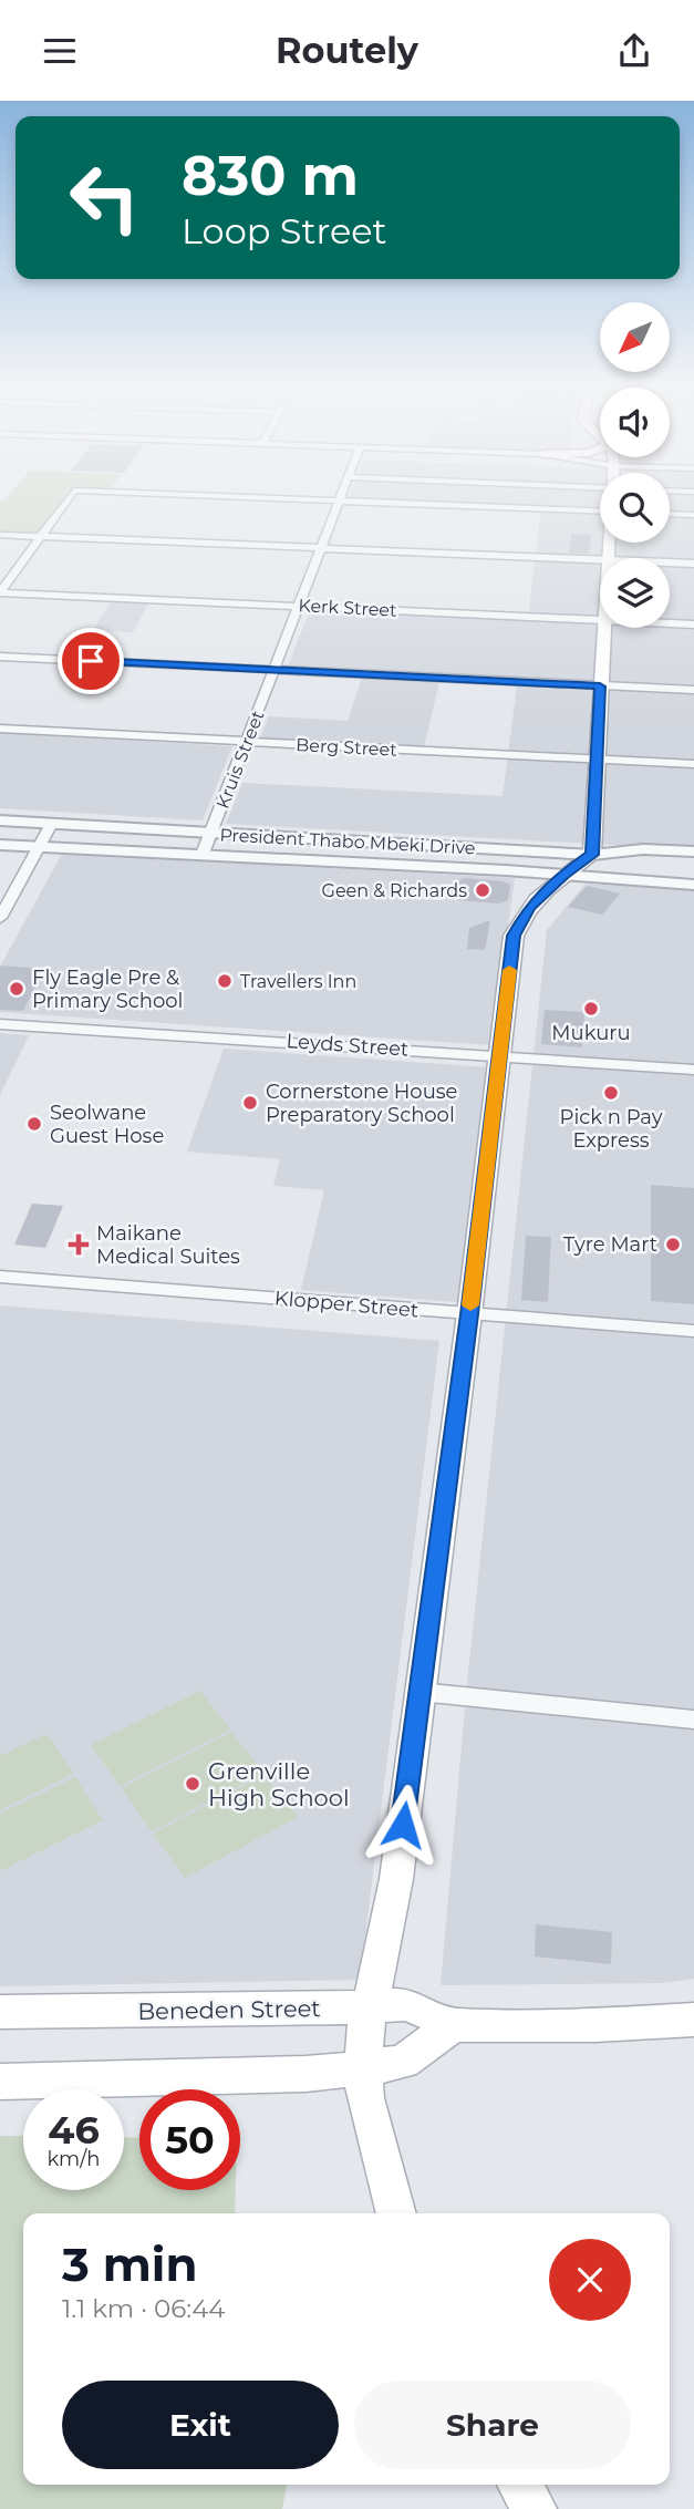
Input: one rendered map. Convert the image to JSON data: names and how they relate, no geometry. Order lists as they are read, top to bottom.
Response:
{
  "streets": {
    "main road": ["Beneden Street"],
    "street": [
      "Kerk Street",
      "Berg Street",
      "Kruis Street",
      "President Thabo Mbeki Drive",
      "Leyds Street",
      "Klopper Street"
    ]
  },
  "crossings": [
    ["Kerk Street", "Kruis Street"],
    ["Berg Street", "Kruis Street"],
    ["Kruis Street", "President Thabo Mbeki Drive"]
  ],
  "places": {
    "other": [
      "Geen & Richards",
      "Travellers Inn",
      "Fly Eagle Pre & Primary School",
      "Mukuru",
      "Pick n Pay Express",
      "Cornerstone House Preparatory School",
      "Seolwane Guest Hose",
      "Tyre Mart",
      "Grenville High School"
    ],
    "health": ["Maikane Medical Suites"]
  },
  "north": "bottom left",
  "page": {
    "header": "Routely",
    "turn": ["830 m", "Loop Street"],
    "speed": "46 km/h",
    "limit": "50",
    "heading": ["3 min", "1.1 km · 06:44"],
    "buttons": ["Exit", "Share"]
  }
}
